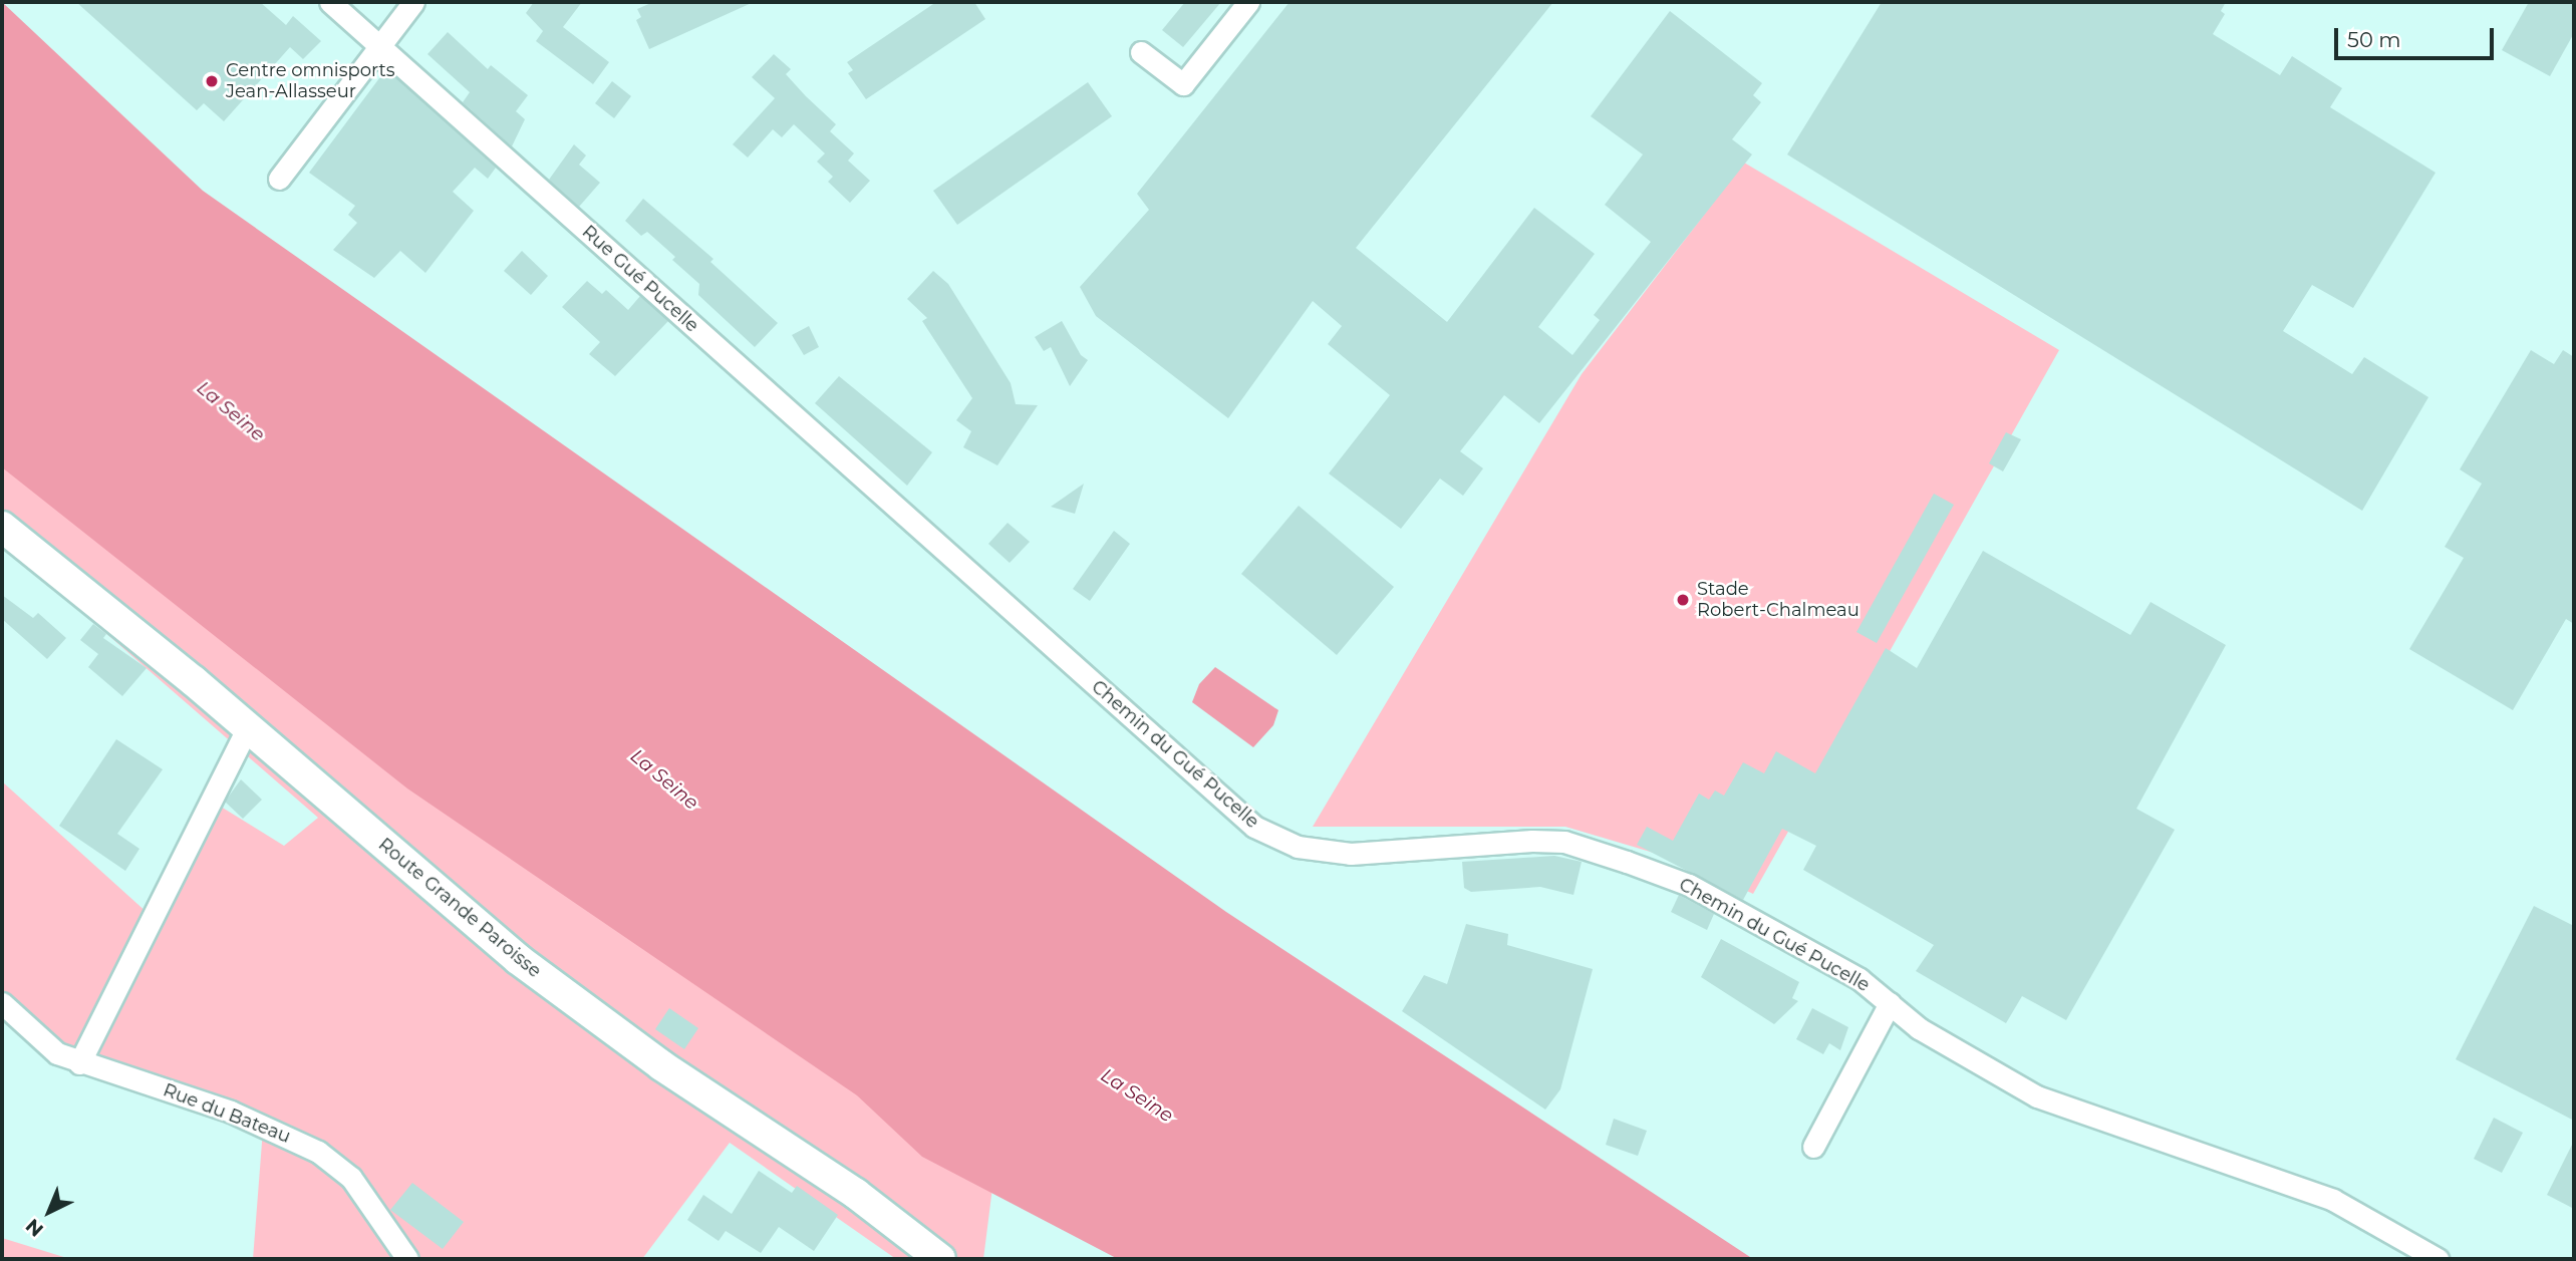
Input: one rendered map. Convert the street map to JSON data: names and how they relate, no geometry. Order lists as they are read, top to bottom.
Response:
{
  "streets": {
    "main road": ["Route Grande Paroisse"],
    "street": ["Rue Gué Pucelle", "Chemin du Gué Pucelle", "Rue du Bateau"]
  },
  "crossings": [
    ["Rue Gué Pucelle", "Chemin du Gué Pucelle"]
  ],
  "water": ["La Seine"],
  "places": ["Centre omnisports Jean-Allasseur", "Stade Robert-Chalmeau"],
  "scale_bar": "50 m",
  "north": "bottom left"
}
